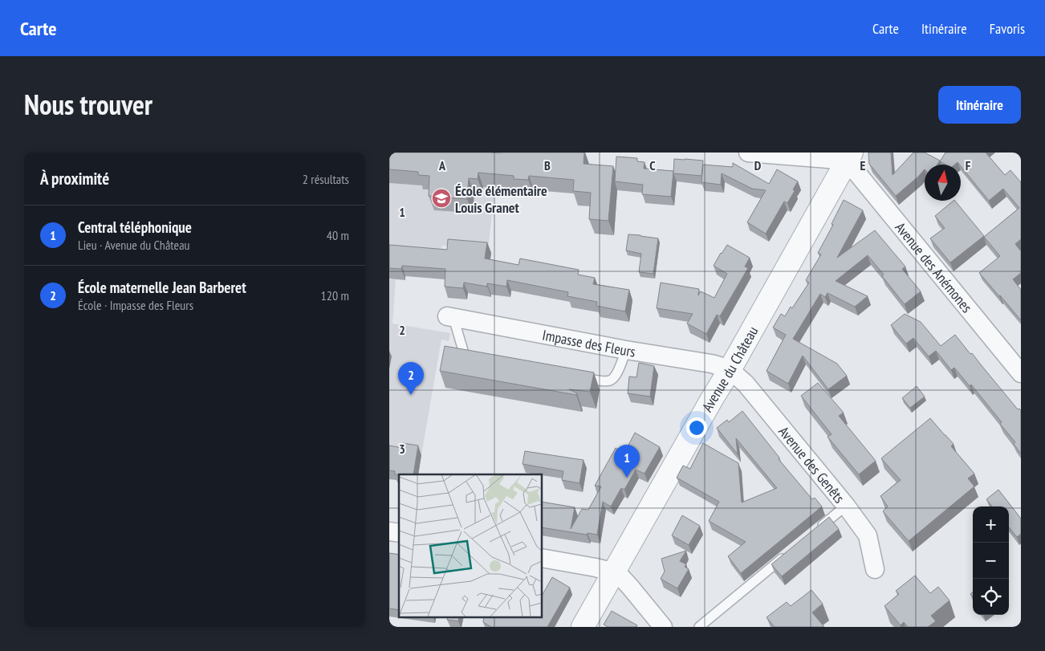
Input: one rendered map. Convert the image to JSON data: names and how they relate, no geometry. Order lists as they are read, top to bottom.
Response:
{
  "streets": {
    "street": [
      "Avenue des Anémones",
      "Impasse des Fleurs",
      "Avenue du Château",
      "Avenue des Genêts"
    ]
  },
  "crossings": [
    ["Avenue des Anémones", "Avenue du Château"],
    ["Impasse des Fleurs", "Avenue du Château"],
    ["Impasse des Fleurs", "Avenue des Genêts"],
    ["Avenue du Château", "Avenue des Genêts"]
  ],
  "places": {
    "school or university": ["École élémentaire Louis Granet"]
  },
  "north": "top",
  "page": {
    "header": "Carte",
    "nav": ["Carte", "Itinéraire", "Favoris"],
    "title": "Nous trouver",
    "buttons": "Itinéraire",
    "heading": ["À proximité", "2 résultats"],
    "list": [
      {
        "mark": "1",
        "name": "Central téléphonique",
        "note": "Lieu · Avenue du Château",
        "value": "40 m"
      },
      {
        "mark": "2",
        "name": "École maternelle Jean Barberet",
        "note": "École · Impasse des Fleurs",
        "value": "120 m"
      }
    ],
    "pins": ["2", "1"],
    "map_buttons": ["+", "−"]
  },
  "grid": {
    "columns": [
      "A",
      "B",
      "C",
      "D",
      "E",
      "F"
    ],
    "rows": ["1", "2", "3"]
  }
}
